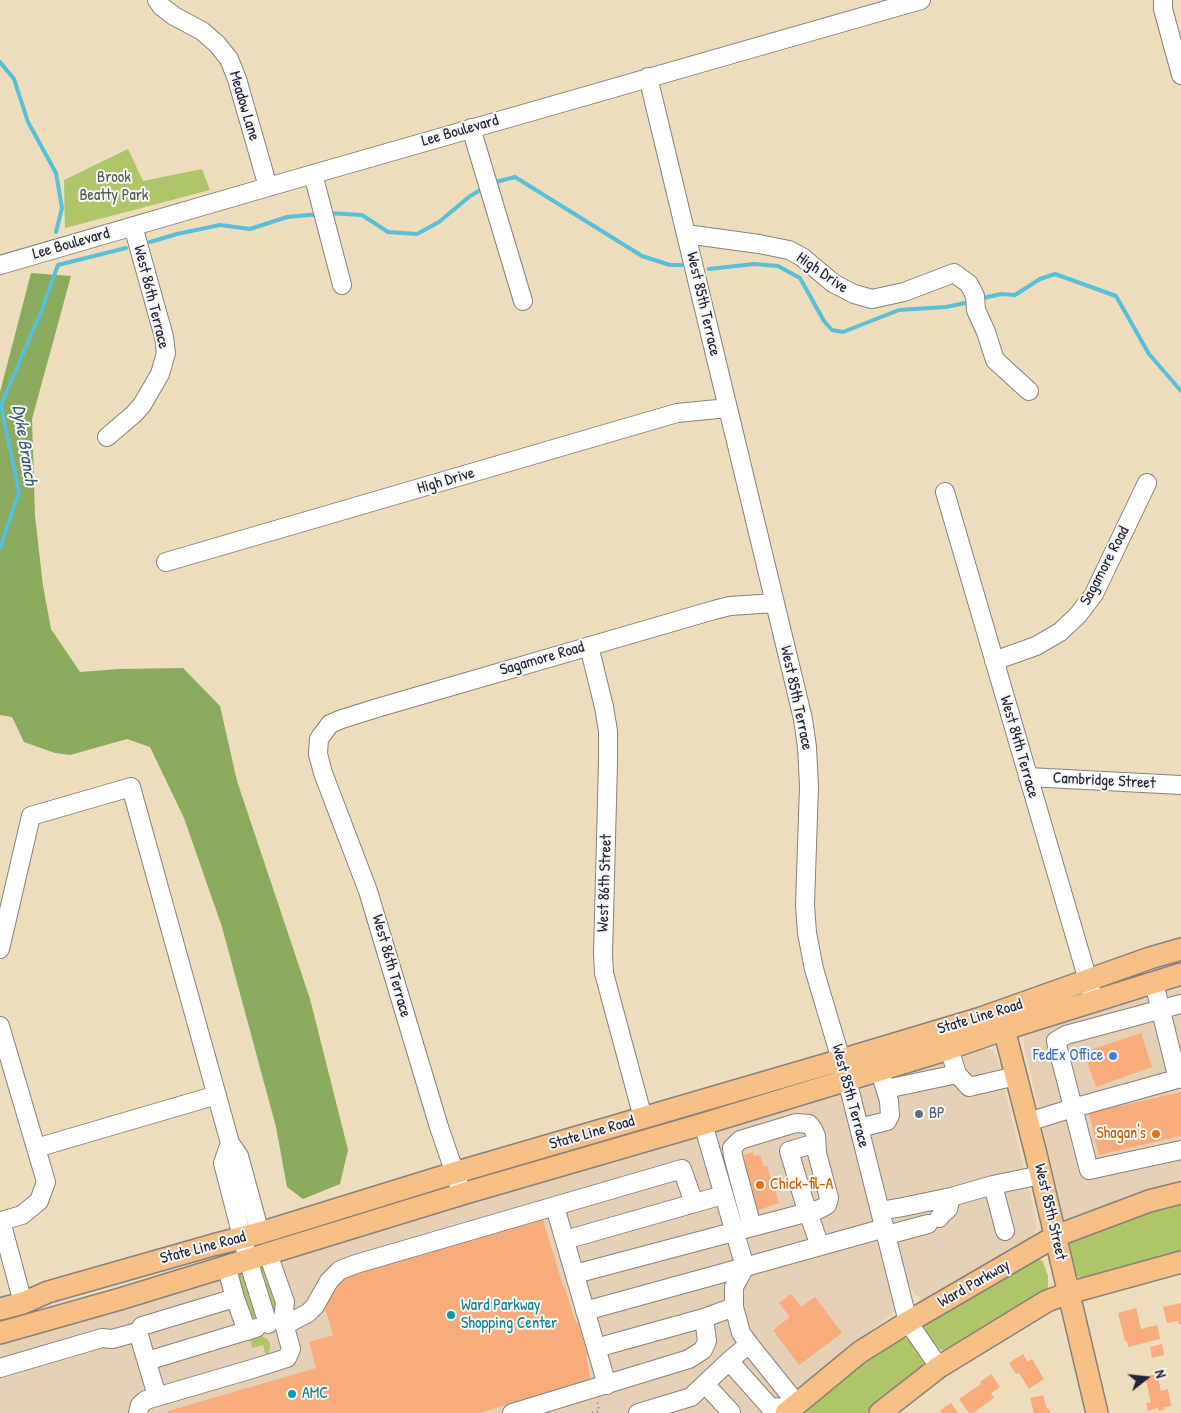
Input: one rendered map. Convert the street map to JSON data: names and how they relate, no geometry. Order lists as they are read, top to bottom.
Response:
{
  "streets": {
    "main road": ["State Line Road", "West 85th Street", "Ward Parkway"],
    "street": [
      "Meadow Lane",
      "Lee Boulevard",
      "High Drive",
      "West 86th Terrace",
      "West 85th Terrace",
      "Sagamore Road",
      "West 84th Terrace",
      "Cambridge Street",
      "West 86th Street"
    ]
  },
  "crossings": [
    ["Meadow Lane", "Lee Boulevard"],
    ["Lee Boulevard", "West 86th Terrace"],
    ["Lee Boulevard", "West 85th Terrace"],
    ["High Drive", "West 85th Terrace"],
    ["West 86th Terrace", "Sagamore Road"],
    ["West 86th Terrace", "State Line Road"],
    ["West 85th Terrace", "Sagamore Road"],
    ["West 85th Terrace", "State Line Road"],
    ["West 85th Terrace", "Ward Parkway"],
    ["Sagamore Road", "West 84th Terrace"],
    ["Sagamore Road", "West 86th Street"],
    ["West 84th Terrace", "Cambridge Street"],
    ["West 84th Terrace", "State Line Road"],
    ["West 86th Street", "State Line Road"],
    ["State Line Road", "West 85th Street"],
    ["West 85th Street", "Ward Parkway"]
  ],
  "water": ["Dyke Branch"],
  "parks": ["Brook Beatty Park"],
  "places": [
    "FedEx Office",
    "BP",
    "Shagan's",
    "Chick-fil-A",
    "Ward Parkway Shopping Center",
    "AMC"
  ],
  "north": "right"
}
